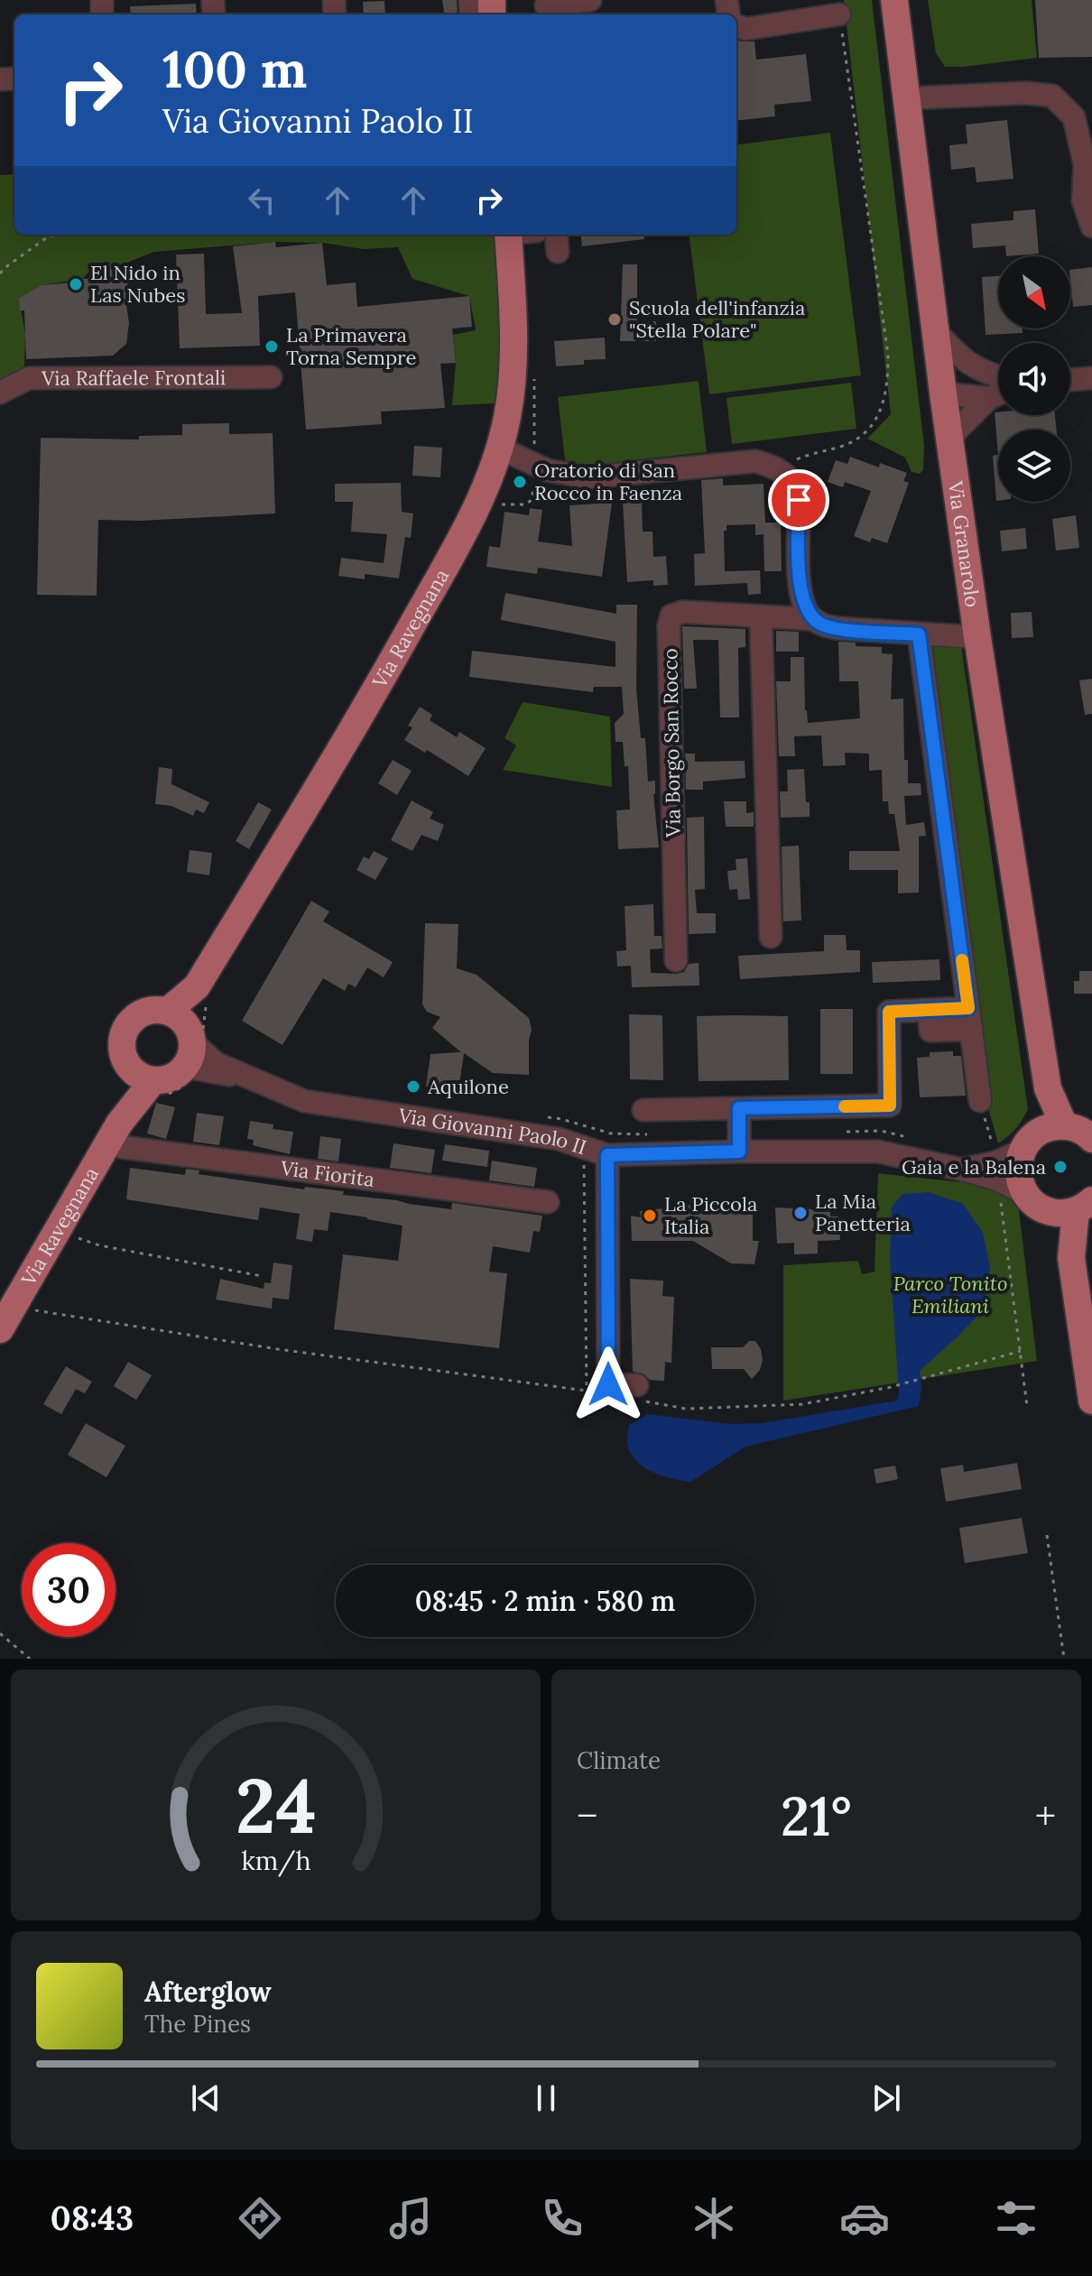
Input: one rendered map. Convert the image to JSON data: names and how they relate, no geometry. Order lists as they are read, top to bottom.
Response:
{
  "streets": {
    "main road": ["Via Granarolo", "Via Ravegnana"],
    "street": [
      "Via Raffaele Frontali",
      "Via Borgo San Rocco",
      "Via Giovanni Paolo II",
      "Via Fiorita"
    ]
  },
  "crossings": [
    ["Via Granarolo", "Via Borgo San Rocco"],
    ["Via Ravegnana", "Via Giovanni Paolo II"],
    ["Via Ravegnana", "Via Fiorita"]
  ],
  "parks": ["Parco Tonito Emiliani"],
  "places": [
    "El Nido in Las Nubes",
    "Scuola dell'infanzia \"Stella Polare\"",
    "La Primavera Torna Sempre",
    "Oratorio di San Rocco in Faenza",
    "Aquilone",
    "Gaia e la Balena",
    "La Mia Panetteria",
    "La Piccola Italia"
  ],
  "north": "bottom right",
  "page": {
    "turn": ["100 m", "Via Giovanni Paolo II"],
    "limit": "30",
    "trip": "08:45 · 2 min · 580 m",
    "tile": "Climate",
    "heat": ["−", "21°", "+"],
    "song": ["Afterglow", "The Pines"],
    "tabs": "08:43",
    "gauge": ["24", "km/h"]
  }
}
